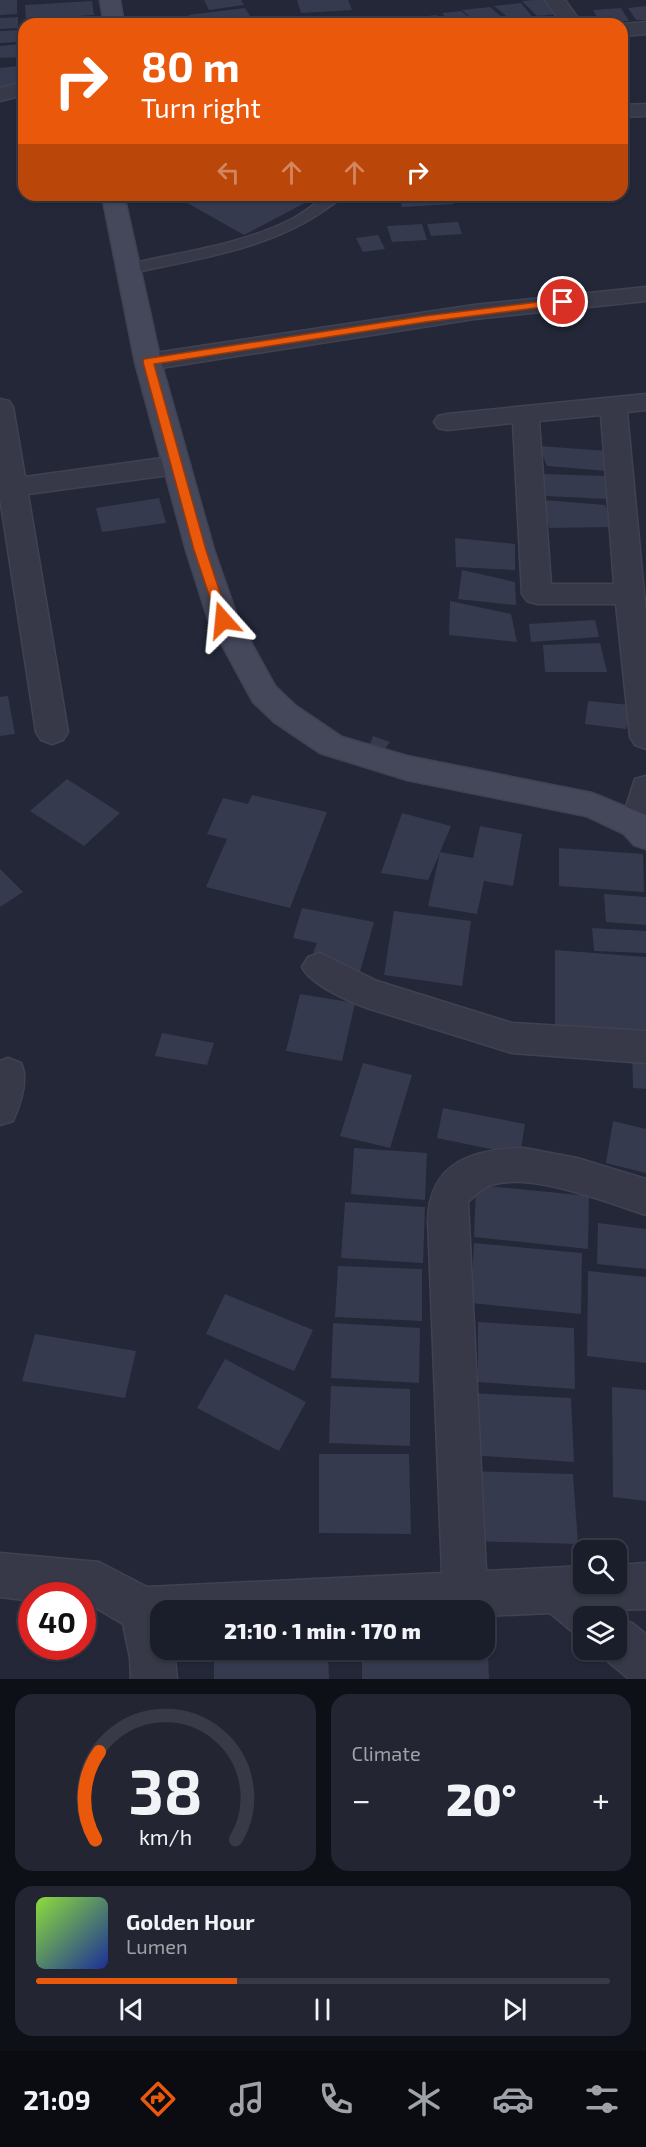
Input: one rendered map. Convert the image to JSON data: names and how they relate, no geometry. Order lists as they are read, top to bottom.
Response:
{
  "page": {
    "turn": ["80 m", "Turn right"],
    "limit": "40",
    "trip": "21:10 · 1 min · 170 m",
    "tile": "Climate",
    "heat": ["−", "20°", "+"],
    "song": ["Golden Hour", "Lumen"],
    "tabs": "21:09",
    "gauge": ["38", "km/h"]
  }
}
